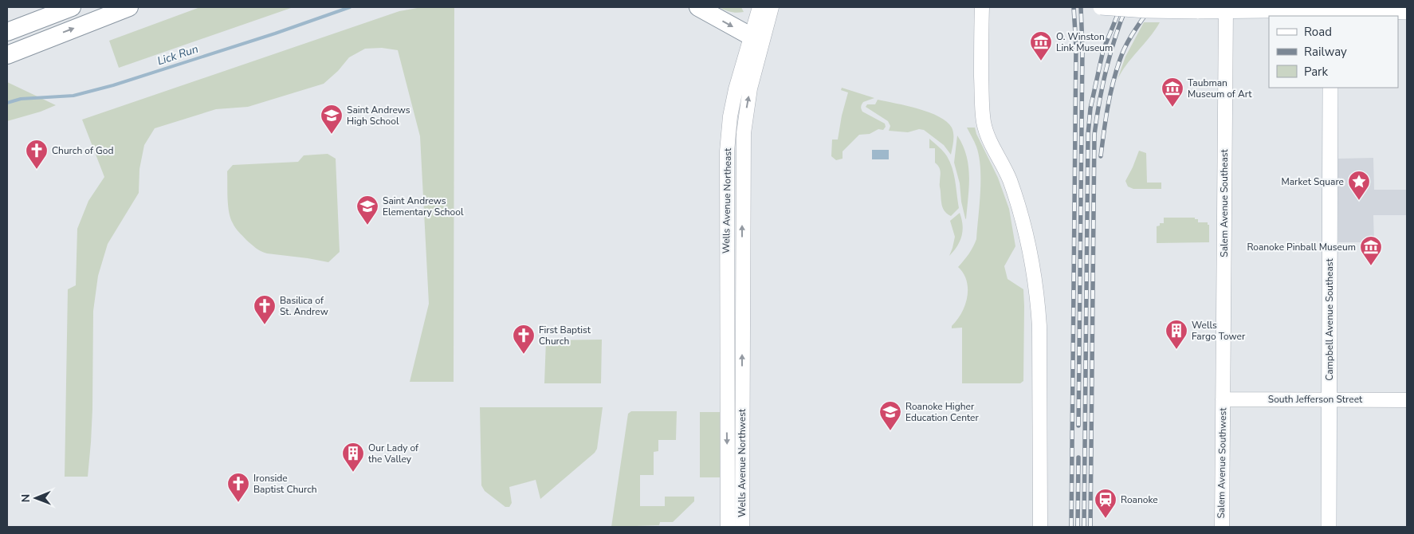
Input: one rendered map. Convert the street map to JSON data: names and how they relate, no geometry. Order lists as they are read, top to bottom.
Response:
{
  "streets": {
    "main road": ["Campbell Avenue Southeast"],
    "street": [
      "Wells Avenue Northeast",
      "Salem Avenue Southeast",
      "South Jefferson Street",
      "Wells Avenue Northwest",
      "Salem Avenue Southwest"
    ]
  },
  "crossings": [
    ["Wells Avenue Northeast", "Wells Avenue Northwest"],
    ["Salem Avenue Southeast", "South Jefferson Street"],
    ["Salem Avenue Southeast", "Salem Avenue Southwest"],
    ["Campbell Avenue Southeast", "South Jefferson Street"],
    ["South Jefferson Street", "Salem Avenue Southwest"]
  ],
  "water": ["Lick Run"],
  "places": {
    "museum": ["O. Winston Link Museum", "Taubman Museum of Art", "Roanoke Pinball Museum"],
    "school or university": ["Saint Andrews High School", "Saint Andrews Elementary School", "Roanoke Higher Education Center"],
    "church": [
      "Church of God",
      "Basilica of St. Andrew",
      "First Baptist Church",
      "Ironside Baptist Church"
    ],
    "place": ["Market Square"],
    "building": ["Wells Fargo Tower", "Our Lady of the Valley"],
    "station": ["Roanoke"]
  },
  "legend": ["Road", "Railway", "Park"],
  "north": "left"
}
